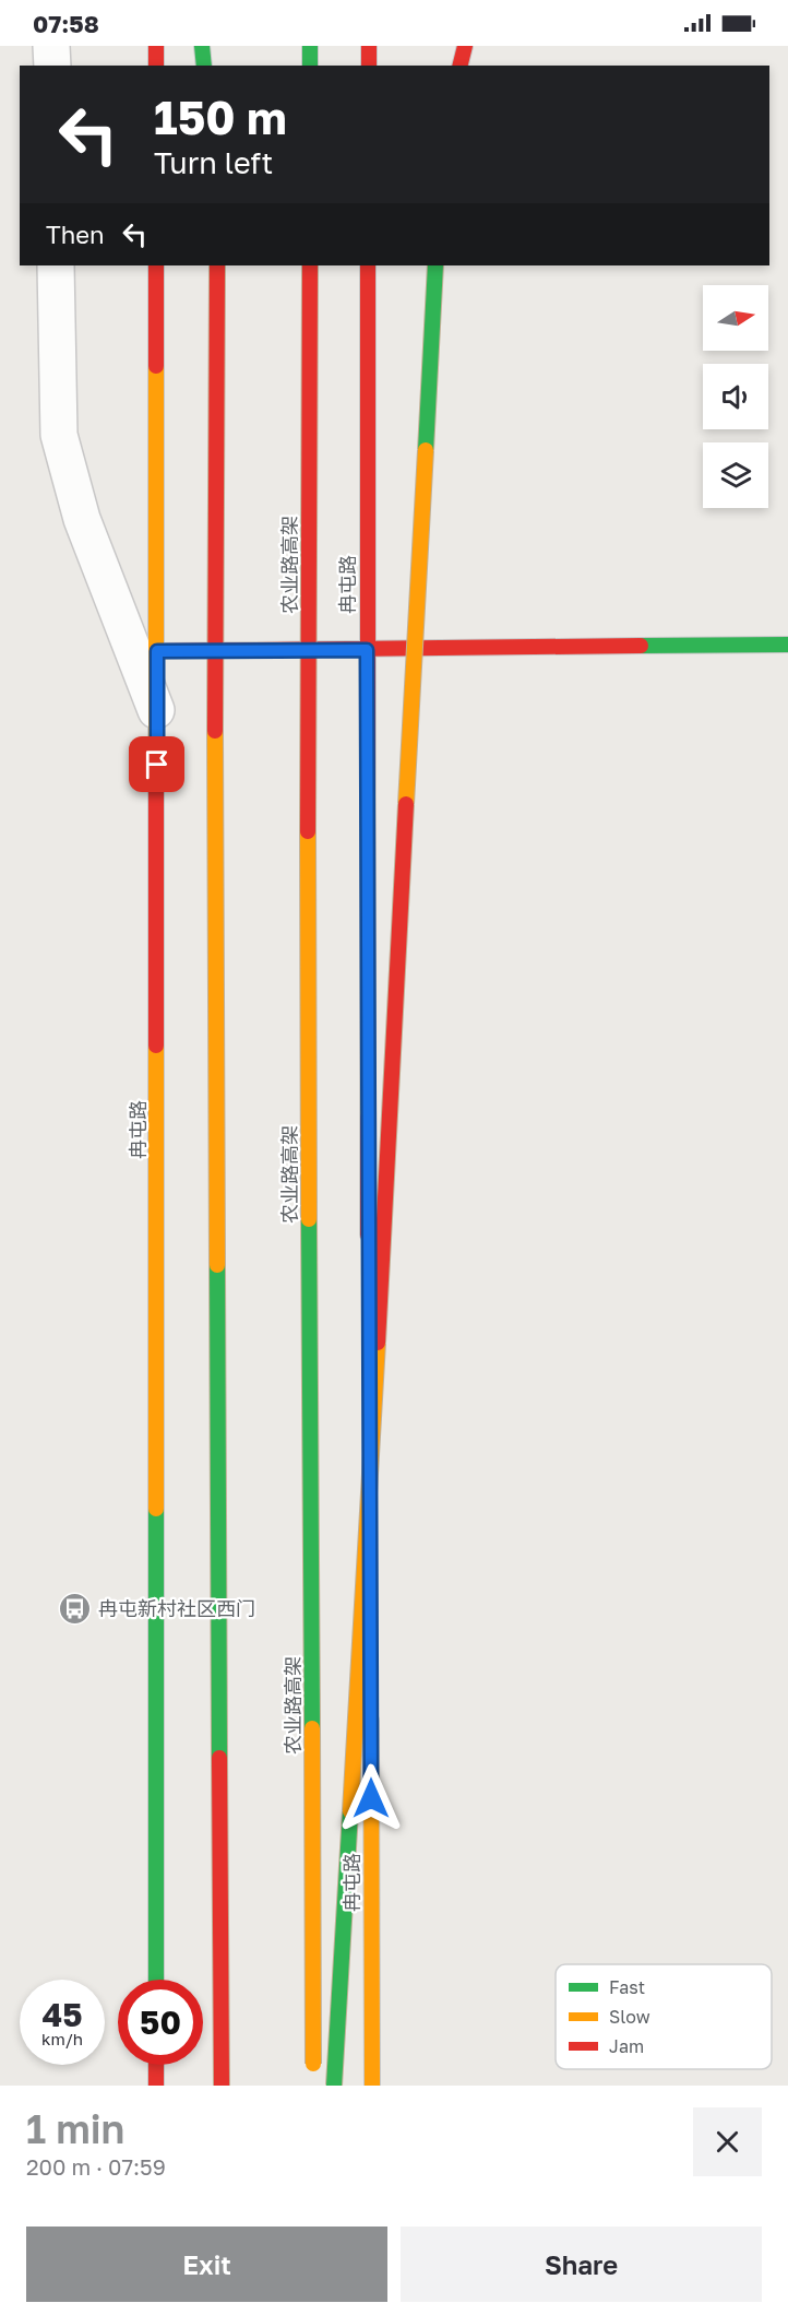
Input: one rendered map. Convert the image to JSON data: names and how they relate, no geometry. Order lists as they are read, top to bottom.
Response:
{
  "streets": {
    "main road": ["农业路高架", "冉屯路"]
  },
  "places": {
    "bus stop": ["冉屯新村社区西门"]
  },
  "legend": ["Fast", "Slow", "Jam"],
  "north": "right",
  "page": {
    "status": "07:58",
    "turn": ["150 m", "Turn left"],
    "then": "Then",
    "speed": "45 km/h",
    "limit": "50",
    "heading": ["1 min", "200 m · 07:59"],
    "buttons": ["Exit", "Share"]
  }
}
